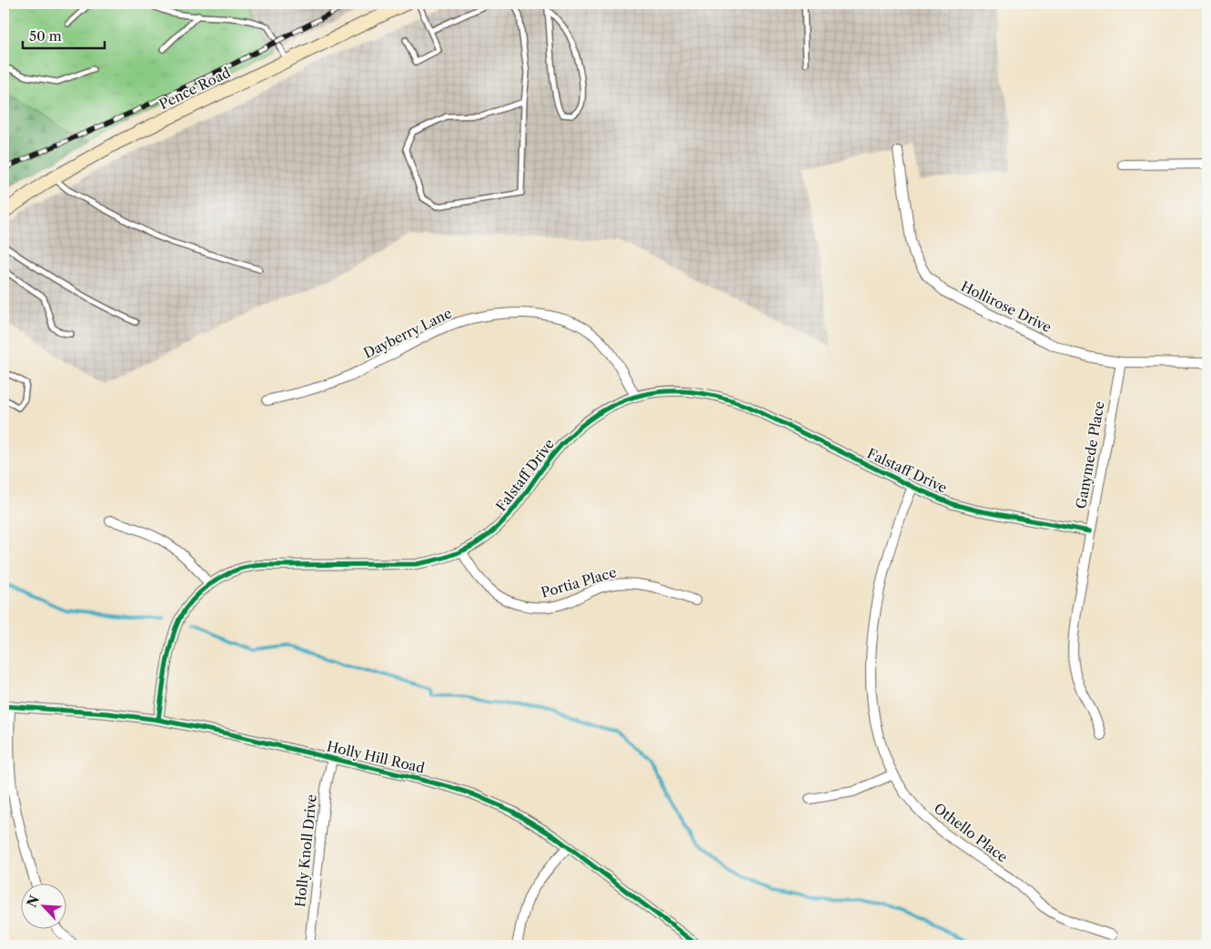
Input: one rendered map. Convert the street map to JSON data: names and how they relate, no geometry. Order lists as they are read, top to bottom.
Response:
{
  "streets": {
    "street": [
      "Pence Road",
      "Hollirose Drive",
      "Dayberry Lane",
      "Ganymede Place",
      "Falstaff Drive",
      "Portia Place",
      "Holly Hill Road",
      "Othello Place",
      "Holly Knoll Drive"
    ]
  },
  "crossings": [
    ["Hollirose Drive", "Ganymede Place"],
    ["Dayberry Lane", "Falstaff Drive"],
    ["Ganymede Place", "Falstaff Drive"],
    ["Falstaff Drive", "Portia Place"],
    ["Falstaff Drive", "Holly Hill Road"],
    ["Falstaff Drive", "Othello Place"],
    ["Holly Hill Road", "Holly Knoll Drive"]
  ],
  "scale_bar": "50 m",
  "north": "top left"
}
